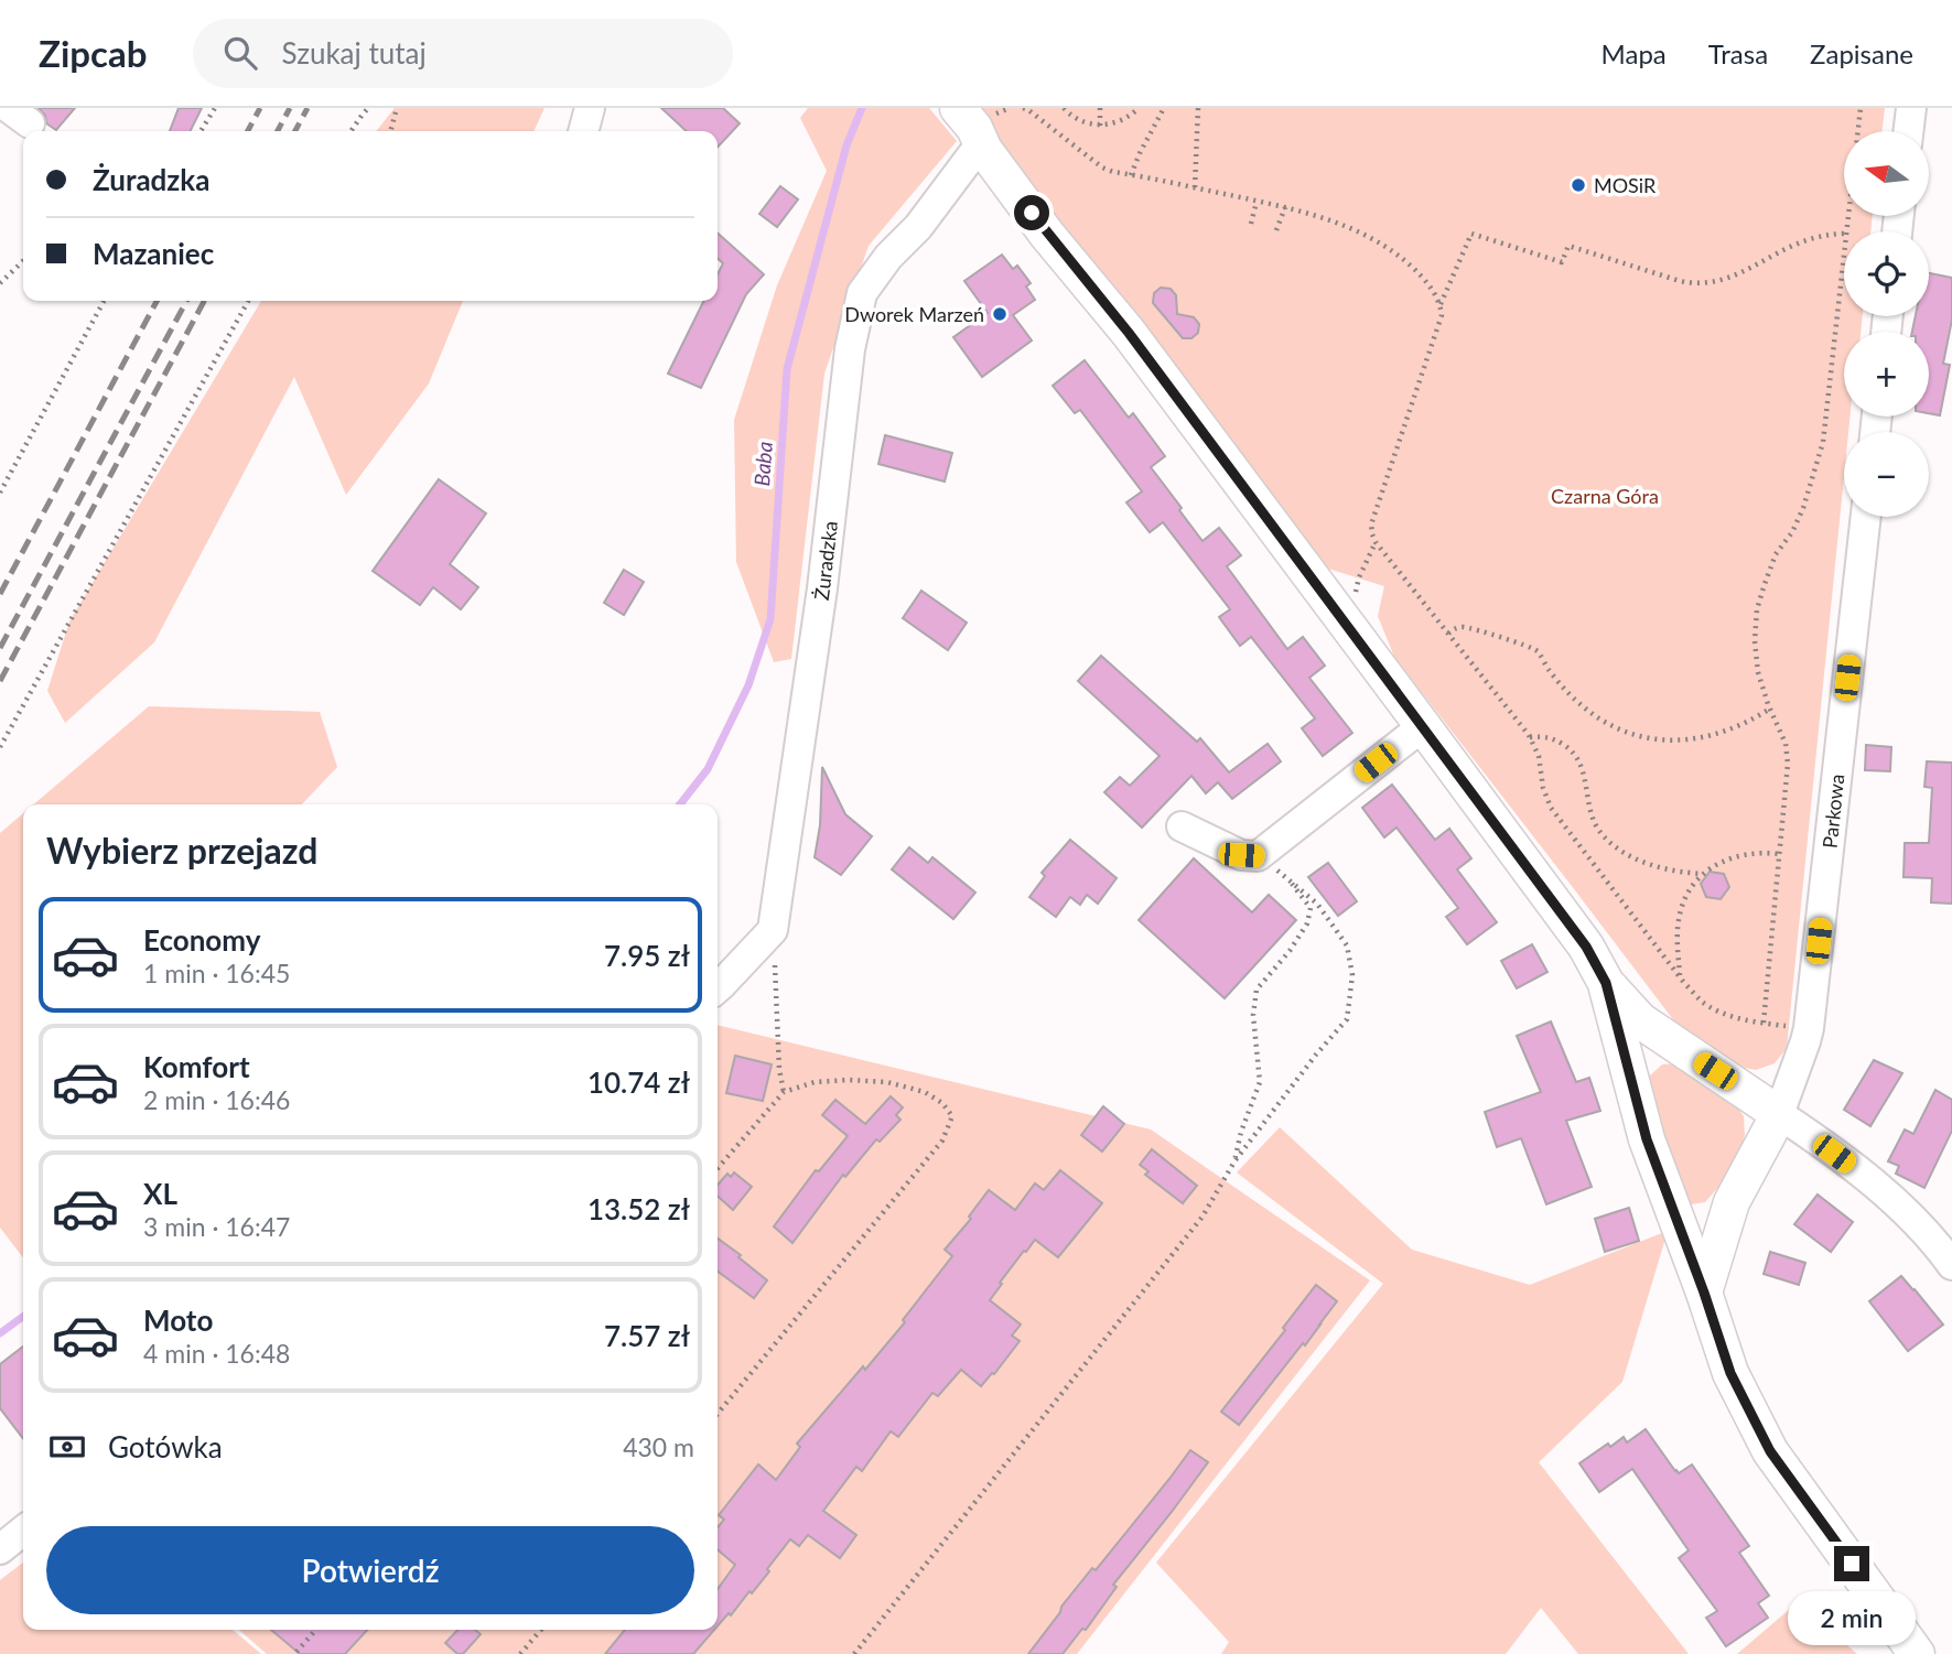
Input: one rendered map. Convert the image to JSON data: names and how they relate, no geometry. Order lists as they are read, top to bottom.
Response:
{
  "streets": {
    "street": ["Żuradzka", "Parkowa"]
  },
  "water": ["Baba"],
  "parks": ["Czarna Góra"],
  "places": ["MOSiR", "Dworek Marzeń"],
  "north": "left",
  "page": {
    "header": "Zipcab",
    "search": "Szukaj tutaj",
    "nav": ["Mapa", "Trasa", "Zapisane"],
    "map_buttons": ["+", "−"],
    "banner": ["Żuradzka", "Mazaniec"],
    "heading": "Wybierz przejazd",
    "list": [
      {
        "name": "Economy",
        "note": "1 min · 16:45",
        "value": "7.95 zł"
      },
      {
        "name": "Komfort",
        "note": "2 min · 16:46",
        "value": "10.74 zł"
      },
      {
        "name": "XL",
        "note": "3 min · 16:47",
        "value": "13.52 zł"
      },
      {
        "name": "Moto",
        "note": "4 min · 16:48",
        "value": "7.57 zł"
      }
    ],
    "pay": ["Gotówka", "430 m"],
    "buttons": "Potwierdź",
    "bubble": "2 min"
  }
}
